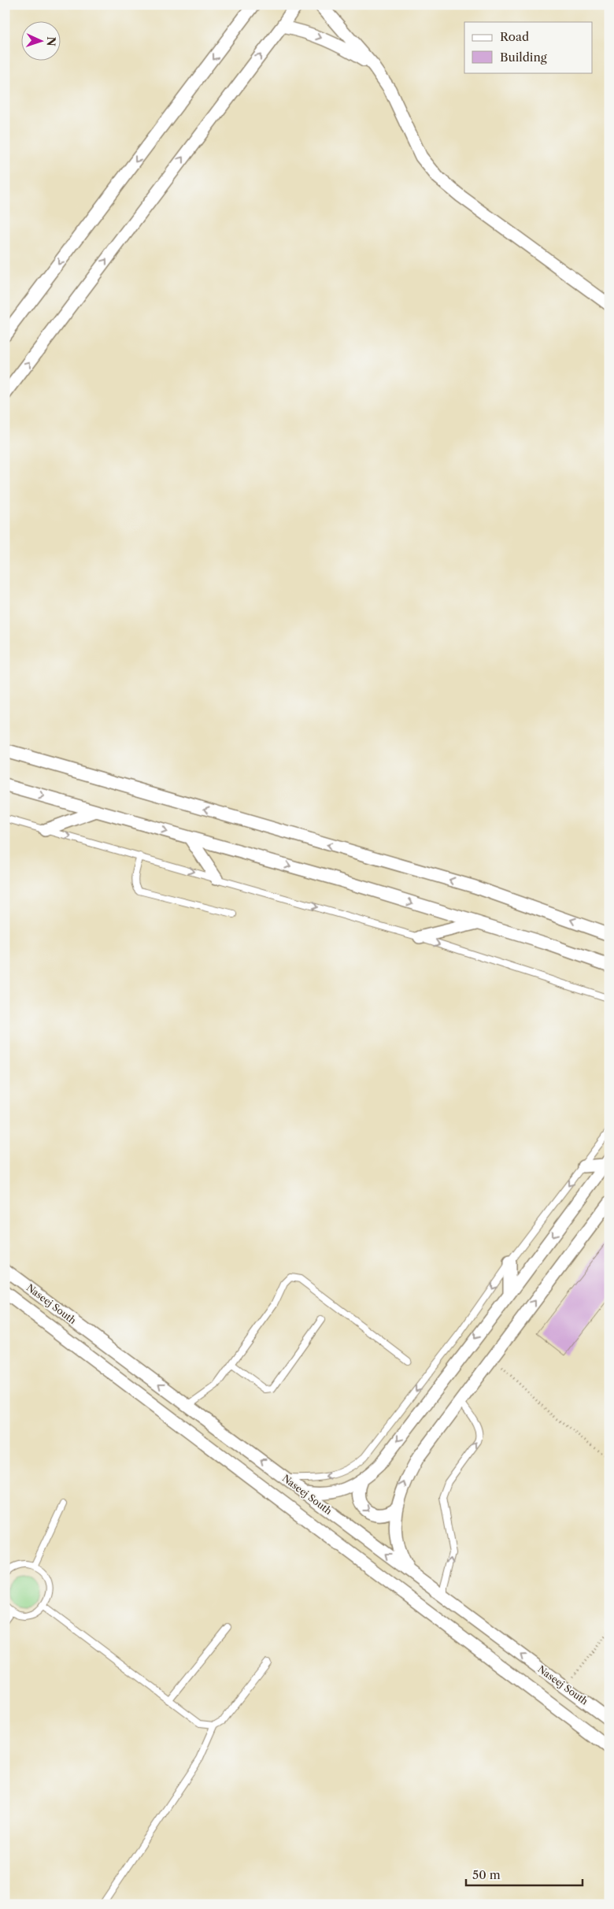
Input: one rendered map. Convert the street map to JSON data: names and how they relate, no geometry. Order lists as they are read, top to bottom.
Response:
{
  "streets": {
    "street": ["Naseej South"]
  },
  "legend": ["Road", "Building"],
  "scale_bar": "50 m",
  "north": "right"
}
